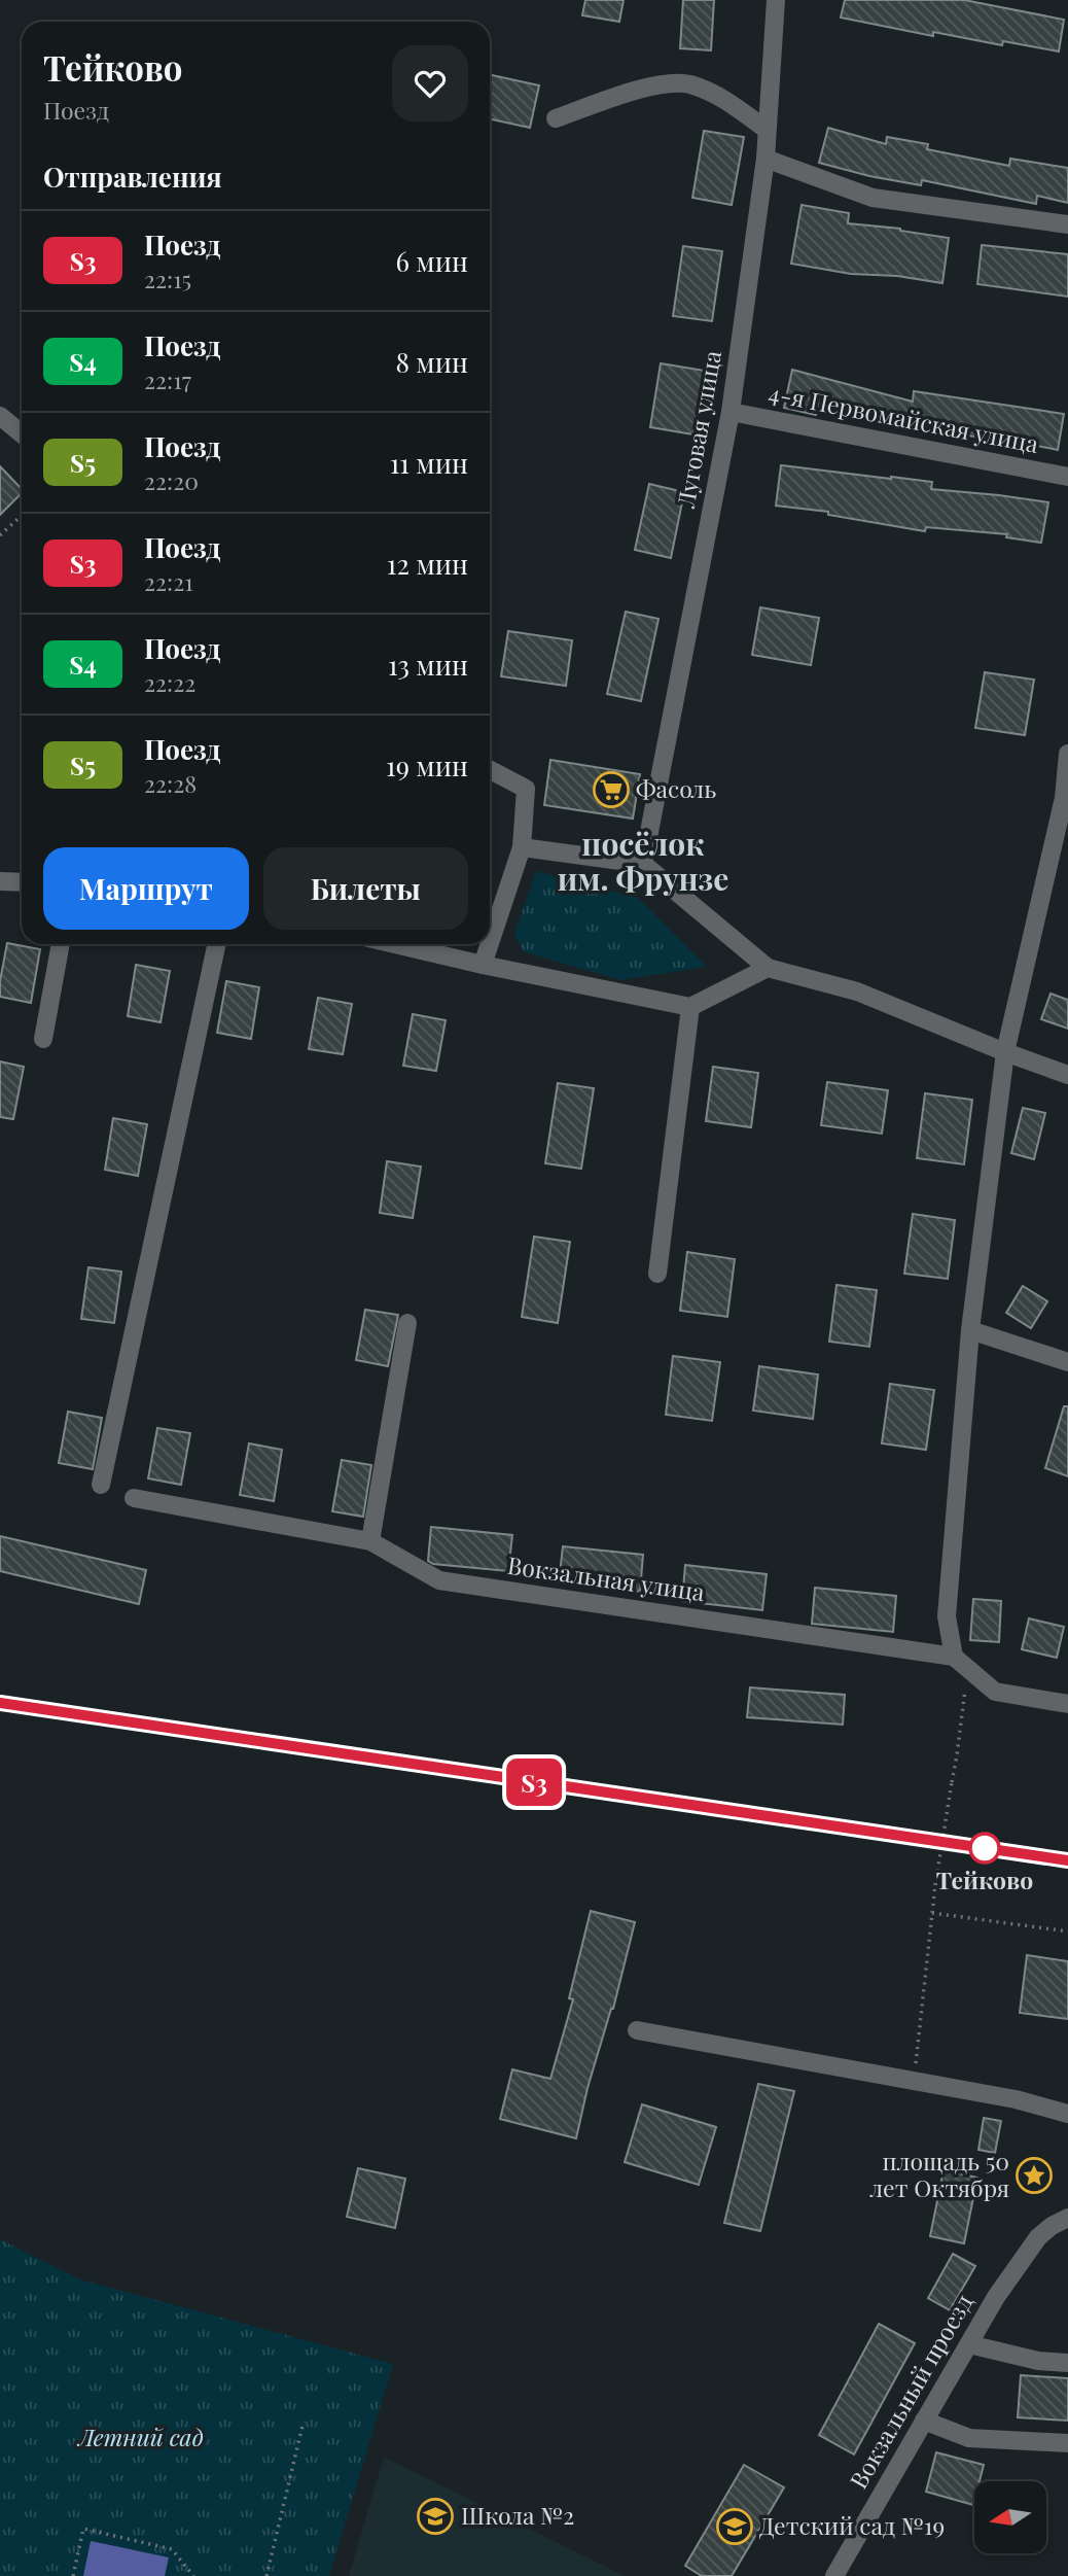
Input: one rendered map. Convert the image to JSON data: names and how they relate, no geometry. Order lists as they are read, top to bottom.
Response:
{
  "streets": {
    "street": [
      "4-я Первомайская улица",
      "Луговая улица",
      "Вокзальная улица",
      "Вокзальный проезд"
    ]
  },
  "crossings": [
    ["4-я Первомайская улица", "Луговая улица"]
  ],
  "districts": ["посёлок им. Фрунзе"],
  "parks": ["Летний сад"],
  "places": {
    "supermarket": ["Фасоль"],
    "other": ["Тейково"],
    "place": ["площадь 50 лет Октября"],
    "school or university": ["Школа №2", "Детский сад №19"]
  },
  "north": "left",
  "page": {
    "on_map": "S3",
    "heading": [
      ["Тейково", "Поезд"],
      "Отправления"
    ],
    "list": [
      {
        "mark": "S3",
        "name": "Поезд",
        "note": "22:15",
        "value": "6 мин"
      },
      {
        "mark": "S4",
        "name": "Поезд",
        "note": "22:17",
        "value": "8 мин"
      },
      {
        "mark": "S5",
        "name": "Поезд",
        "note": "22:20",
        "value": "11 мин"
      },
      {
        "mark": "S3",
        "name": "Поезд",
        "note": "22:21",
        "value": "12 мин"
      },
      {
        "mark": "S4",
        "name": "Поезд",
        "note": "22:22",
        "value": "13 мин"
      },
      {
        "mark": "S5",
        "name": "Поезд",
        "note": "22:28",
        "value": "19 мин"
      }
    ],
    "buttons": ["Маршрут", "Билеты"]
  }
}
